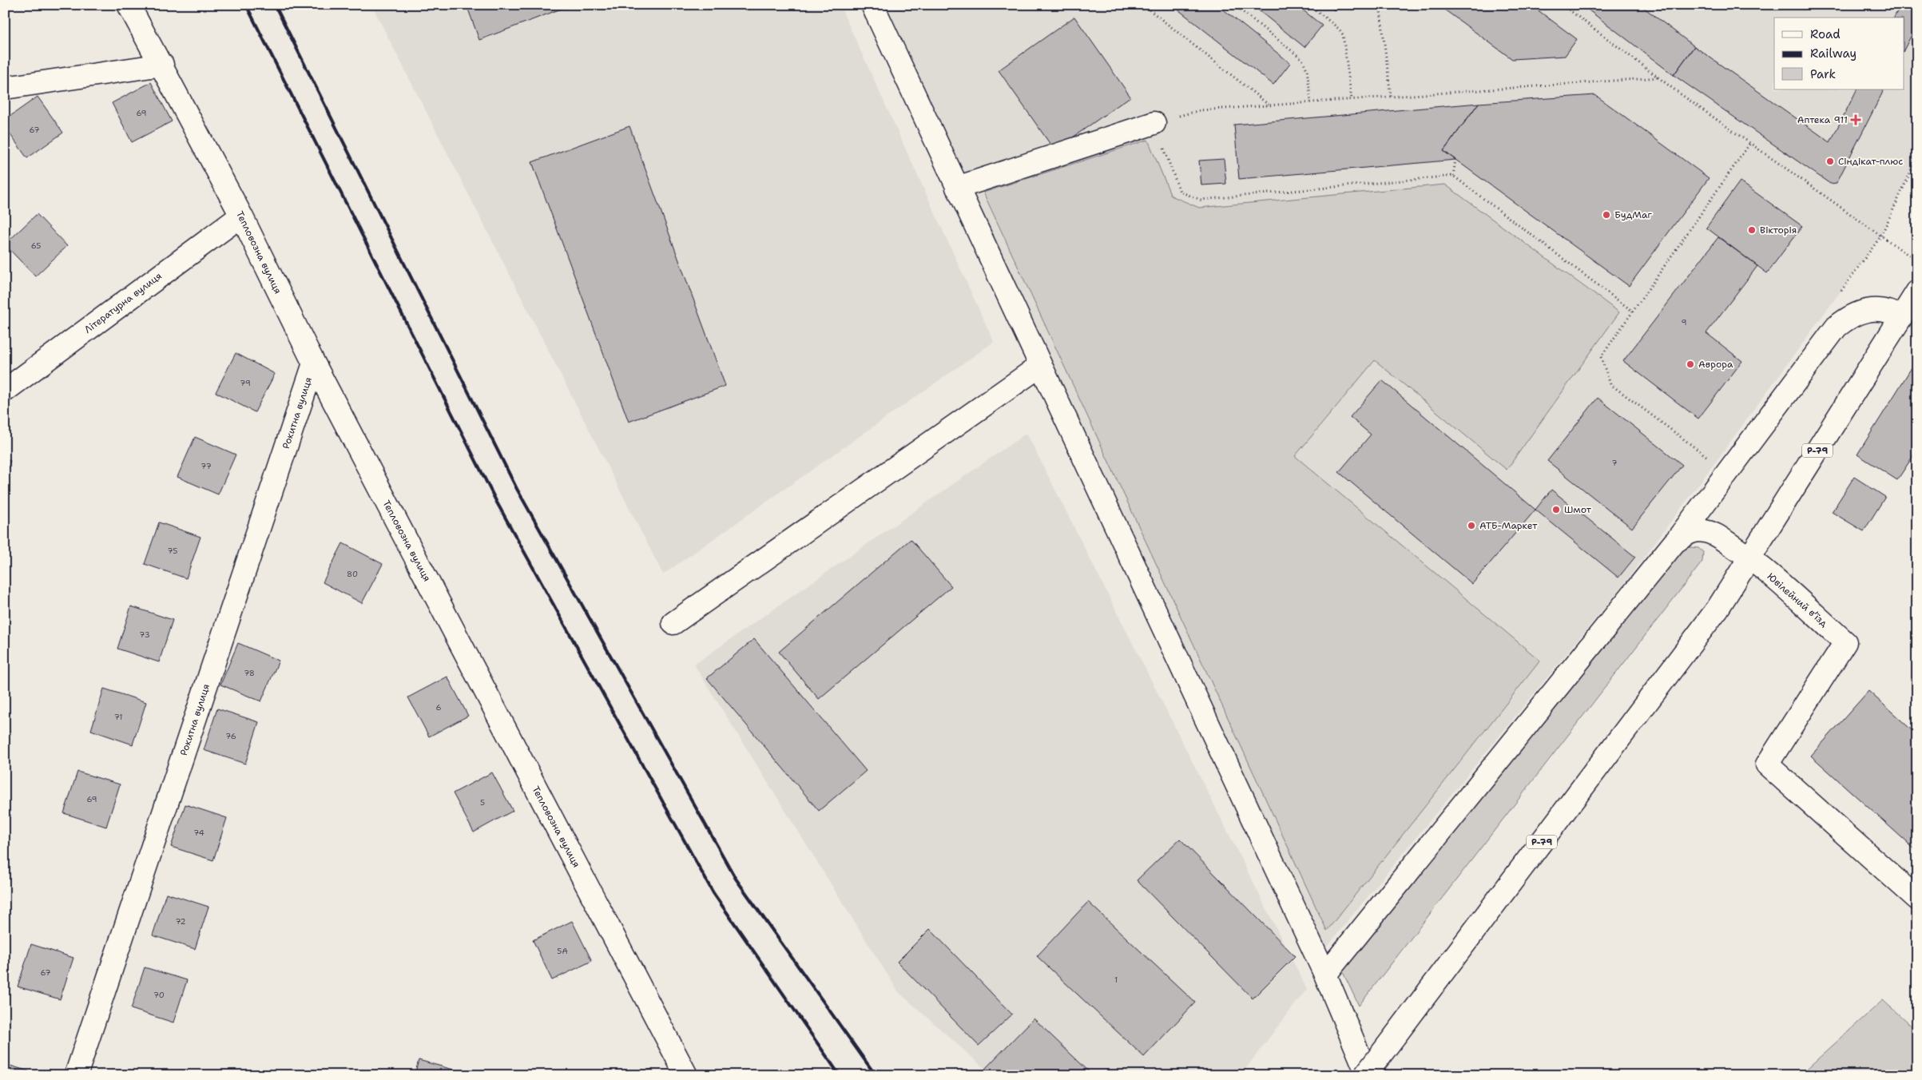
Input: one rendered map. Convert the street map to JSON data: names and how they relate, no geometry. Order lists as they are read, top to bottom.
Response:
{
  "streets": {
    "street": [
      "Тепловозна вулиця",
      "Літературна вулиця",
      "Рокитна вулиця",
      "Р-79",
      "Ювілейний в’їзд"
    ]
  },
  "crossings": [
    ["Тепловозна вулиця", "Літературна вулиця"],
    ["Тепловозна вулиця", "Рокитна вулиця"],
    ["Р-79", "Ювілейний в’їзд"]
  ],
  "places": {
    "health": ["Аптека 911"],
    "other": [
      "Сіндікат-плюс",
      "БудМаг",
      "Вікторія",
      "Аврора",
      "Шмот",
      "АТБ-Маркет"
    ]
  },
  "house_numbers": [
    "69",
    "67",
    "65",
    "9",
    "79",
    "7",
    "77",
    "75",
    "80",
    "73",
    "78",
    "6",
    "71",
    "76",
    "69",
    "5",
    "74",
    "72",
    "5А",
    "67",
    "1",
    "70"
  ],
  "legend": ["Road", "Railway", "Park"]
}
